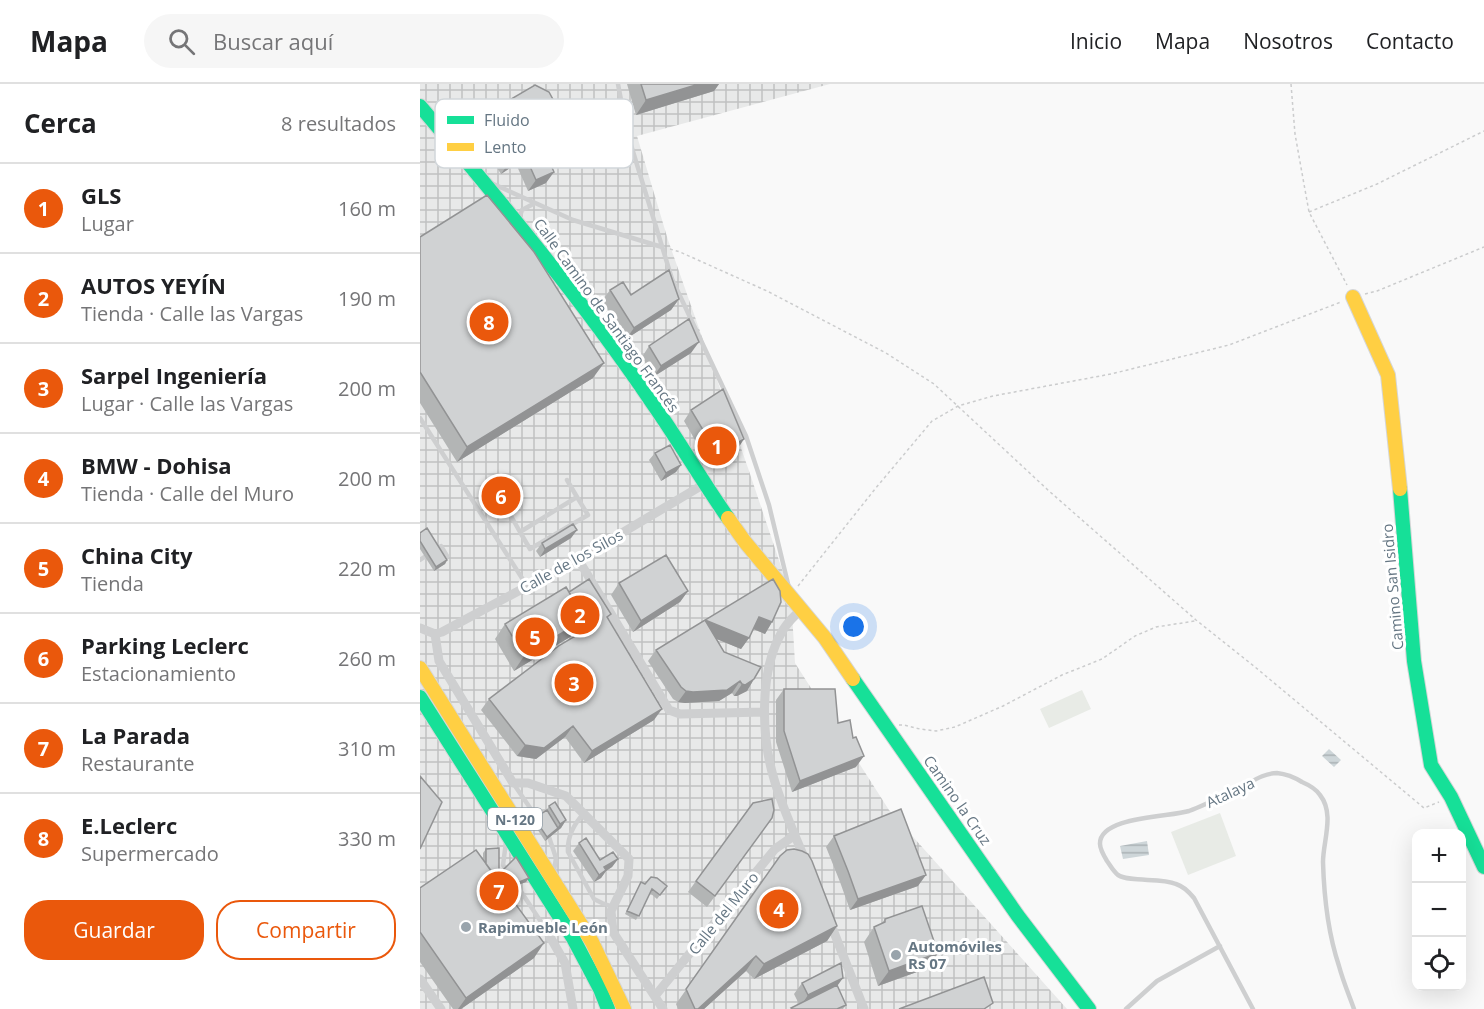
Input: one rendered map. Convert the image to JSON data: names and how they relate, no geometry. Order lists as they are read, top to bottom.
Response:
{
  "streets": {
    "main road": [
      "Calle Camino de Santiago Francés",
      "Camino San Isidro",
      "Camino la Cruz",
      "N-120"
    ],
    "street": ["Calle de los Silos", "Calle del Muro"],
    "lane": ["Atalaya"]
  },
  "crossings": [
    ["Calle Camino de Santiago Francés", "Calle de los Silos"],
    ["Calle Camino de Santiago Francés", "Camino la Cruz"]
  ],
  "places": ["Rapimueble León", "Automóviles Rs 07"],
  "legend": ["Fluido", "Lento"],
  "page": {
    "header": "Mapa",
    "search": "Buscar aquí",
    "nav": [
      "Inicio",
      "Mapa",
      "Nosotros",
      "Contacto"
    ],
    "heading": ["Cerca", "8 resultados"],
    "list": [
      {
        "mark": "1",
        "name": "GLS",
        "note": "Lugar",
        "value": "160 m"
      },
      {
        "mark": "2",
        "name": "AUTOS YEYÍN",
        "note": "Tienda · Calle las Vargas",
        "value": "190 m"
      },
      {
        "mark": "3",
        "name": "Sarpel Ingeniería",
        "note": "Lugar · Calle las Vargas",
        "value": "200 m"
      },
      {
        "mark": "4",
        "name": "BMW - Dohisa",
        "note": "Tienda · Calle del Muro",
        "value": "200 m"
      },
      {
        "mark": "5",
        "name": "China City",
        "note": "Tienda",
        "value": "220 m"
      },
      {
        "mark": "6",
        "name": "Parking Leclerc",
        "note": "Estacionamiento",
        "value": "260 m"
      },
      {
        "mark": "7",
        "name": "La Parada",
        "note": "Restaurante",
        "value": "310 m"
      },
      {
        "mark": "8",
        "name": "E.Leclerc",
        "note": "Supermercado",
        "value": "330 m"
      }
    ],
    "pins": [
      "8",
      "1",
      "6",
      "2",
      "5",
      "3",
      "7",
      "4"
    ],
    "map_buttons": ["+", "−"],
    "buttons": ["Guardar", "Compartir"]
  }
}
